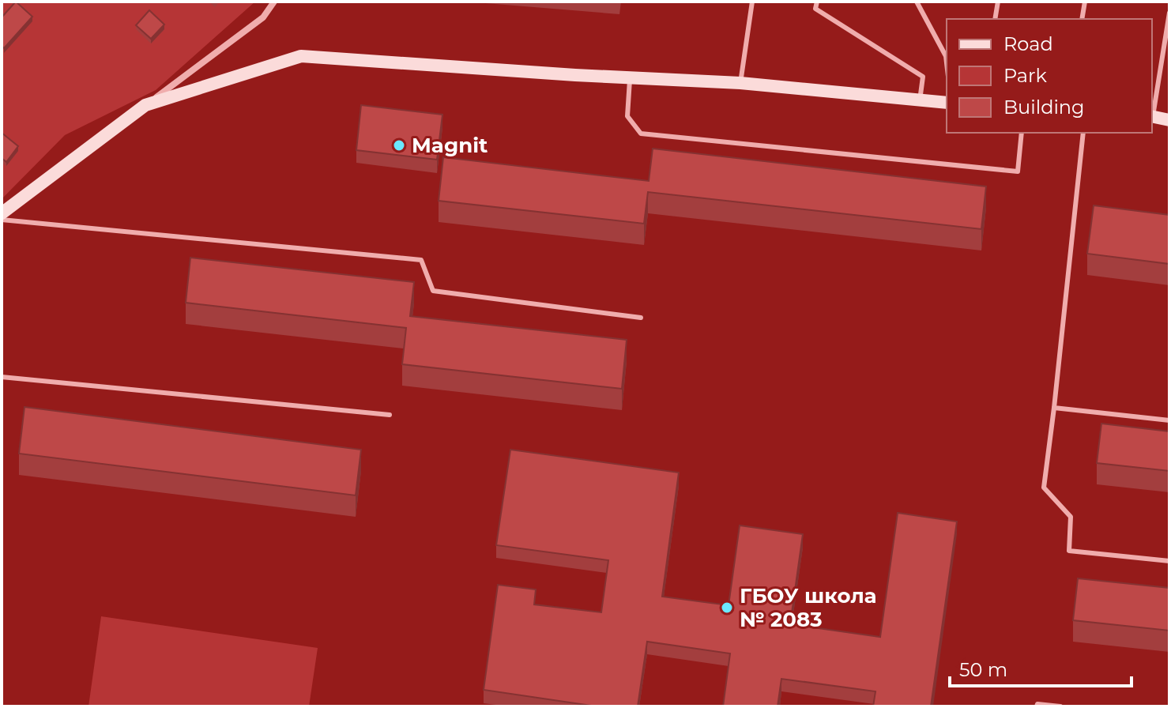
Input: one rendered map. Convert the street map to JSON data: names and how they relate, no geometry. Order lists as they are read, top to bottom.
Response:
{
  "places": ["Magnit", "ГБОУ школа № 2083"],
  "legend": ["Road", "Park", "Building"],
  "scale_bar": "50 m"
}
